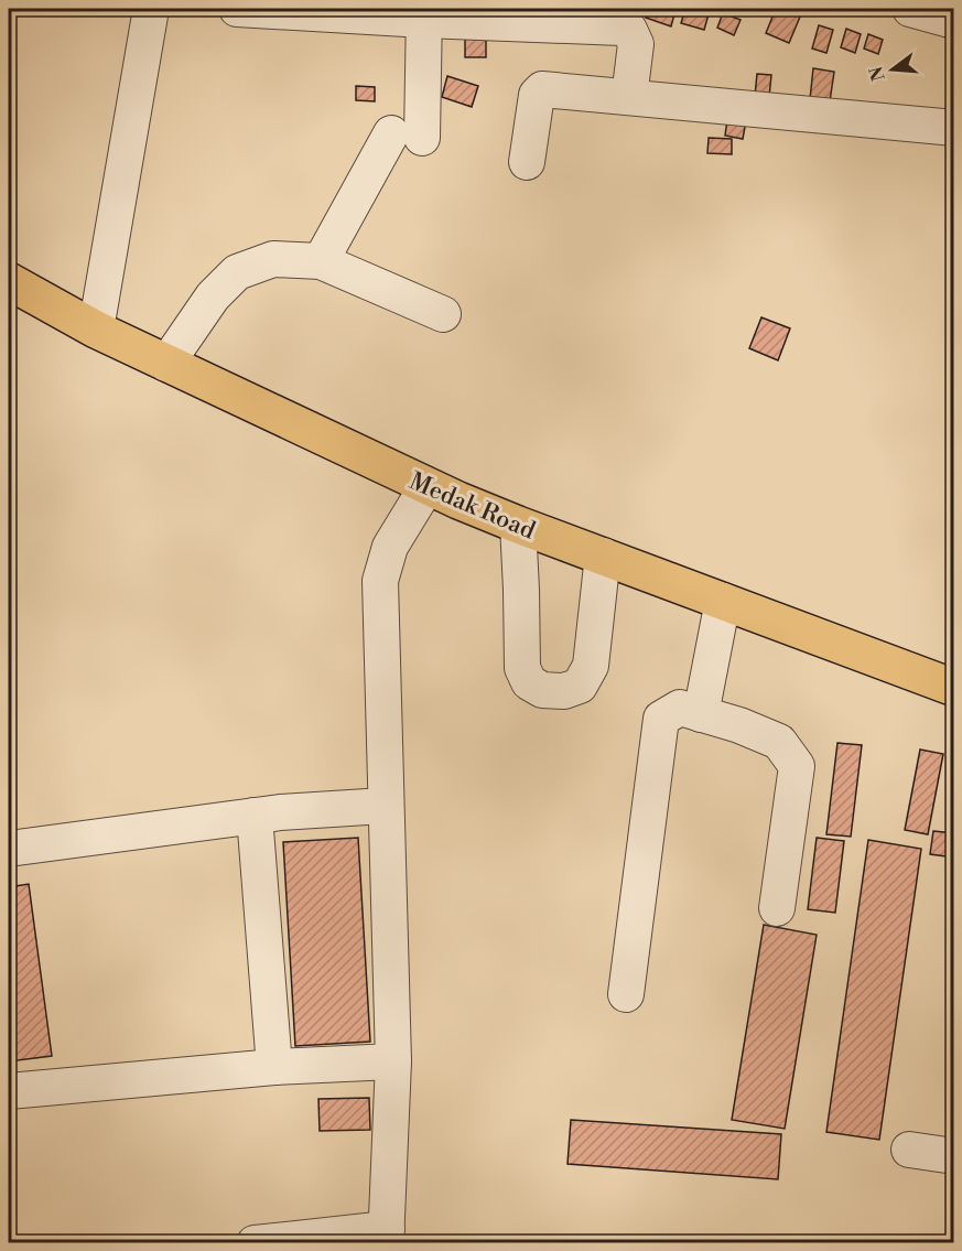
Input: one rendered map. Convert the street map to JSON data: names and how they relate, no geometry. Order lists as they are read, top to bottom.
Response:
{
  "streets": {
    "main road": ["Medak Road"]
  },
  "north": "left"
}
